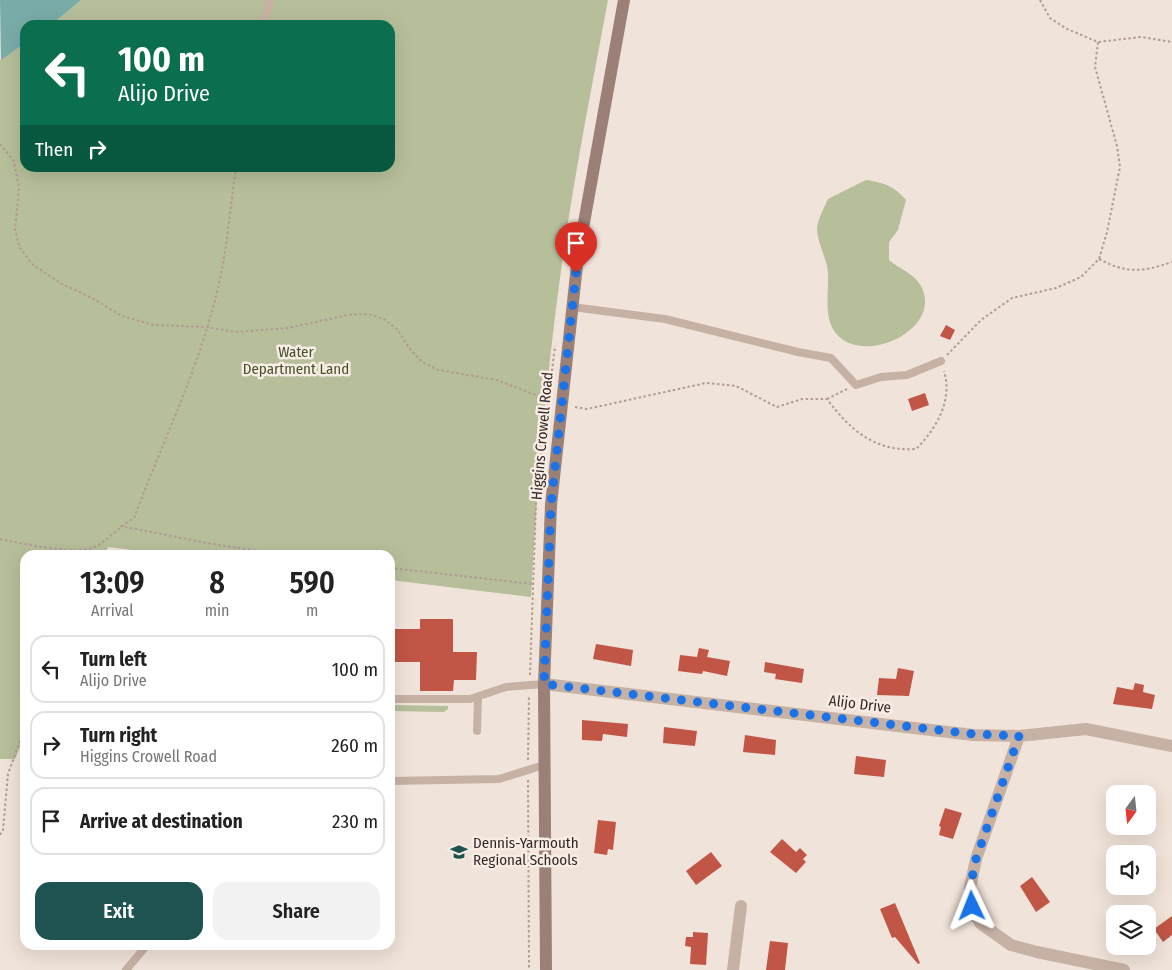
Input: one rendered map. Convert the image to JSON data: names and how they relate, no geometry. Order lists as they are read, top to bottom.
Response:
{
  "streets": {
    "main road": ["Higgins Crowell Road"],
    "street": ["Alijo Drive"]
  },
  "crossings": [
    ["Higgins Crowell Road", "Alijo Drive"]
  ],
  "parks": ["Water Department Land"],
  "places": {
    "school or university": ["Dennis-Yarmouth Regional Schools"]
  },
  "north": "bottom",
  "page": {
    "turn": ["100 m", "Alijo Drive"],
    "then": "Then",
    "eta": [
      "13:09",
      "Arrival",
      "8",
      "min",
      "590",
      "m"
    ],
    "list": [
      {
        "name": "Turn left",
        "note": "Alijo Drive",
        "value": "100 m"
      },
      {
        "name": "Turn right",
        "note": "Higgins Crowell Road",
        "value": "260 m"
      },
      {
        "name": "Arrive at destination",
        "value": "230 m"
      }
    ],
    "buttons": ["Exit", "Share"]
  }
}
